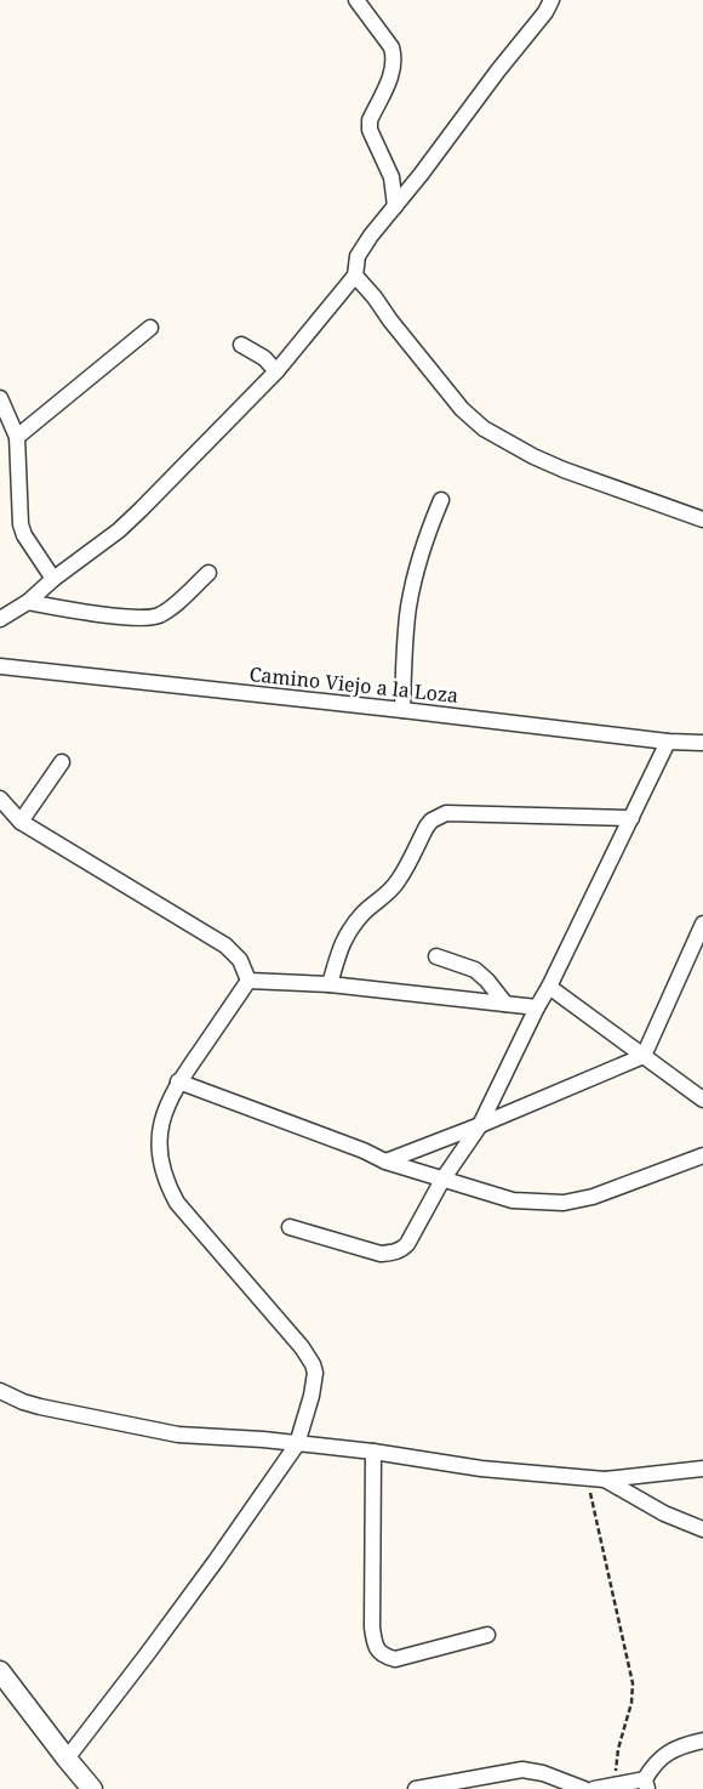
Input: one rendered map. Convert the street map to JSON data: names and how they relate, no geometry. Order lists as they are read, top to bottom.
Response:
{
  "streets": {
    "street": ["Camino Viejo a la Loza"]
  }
}
